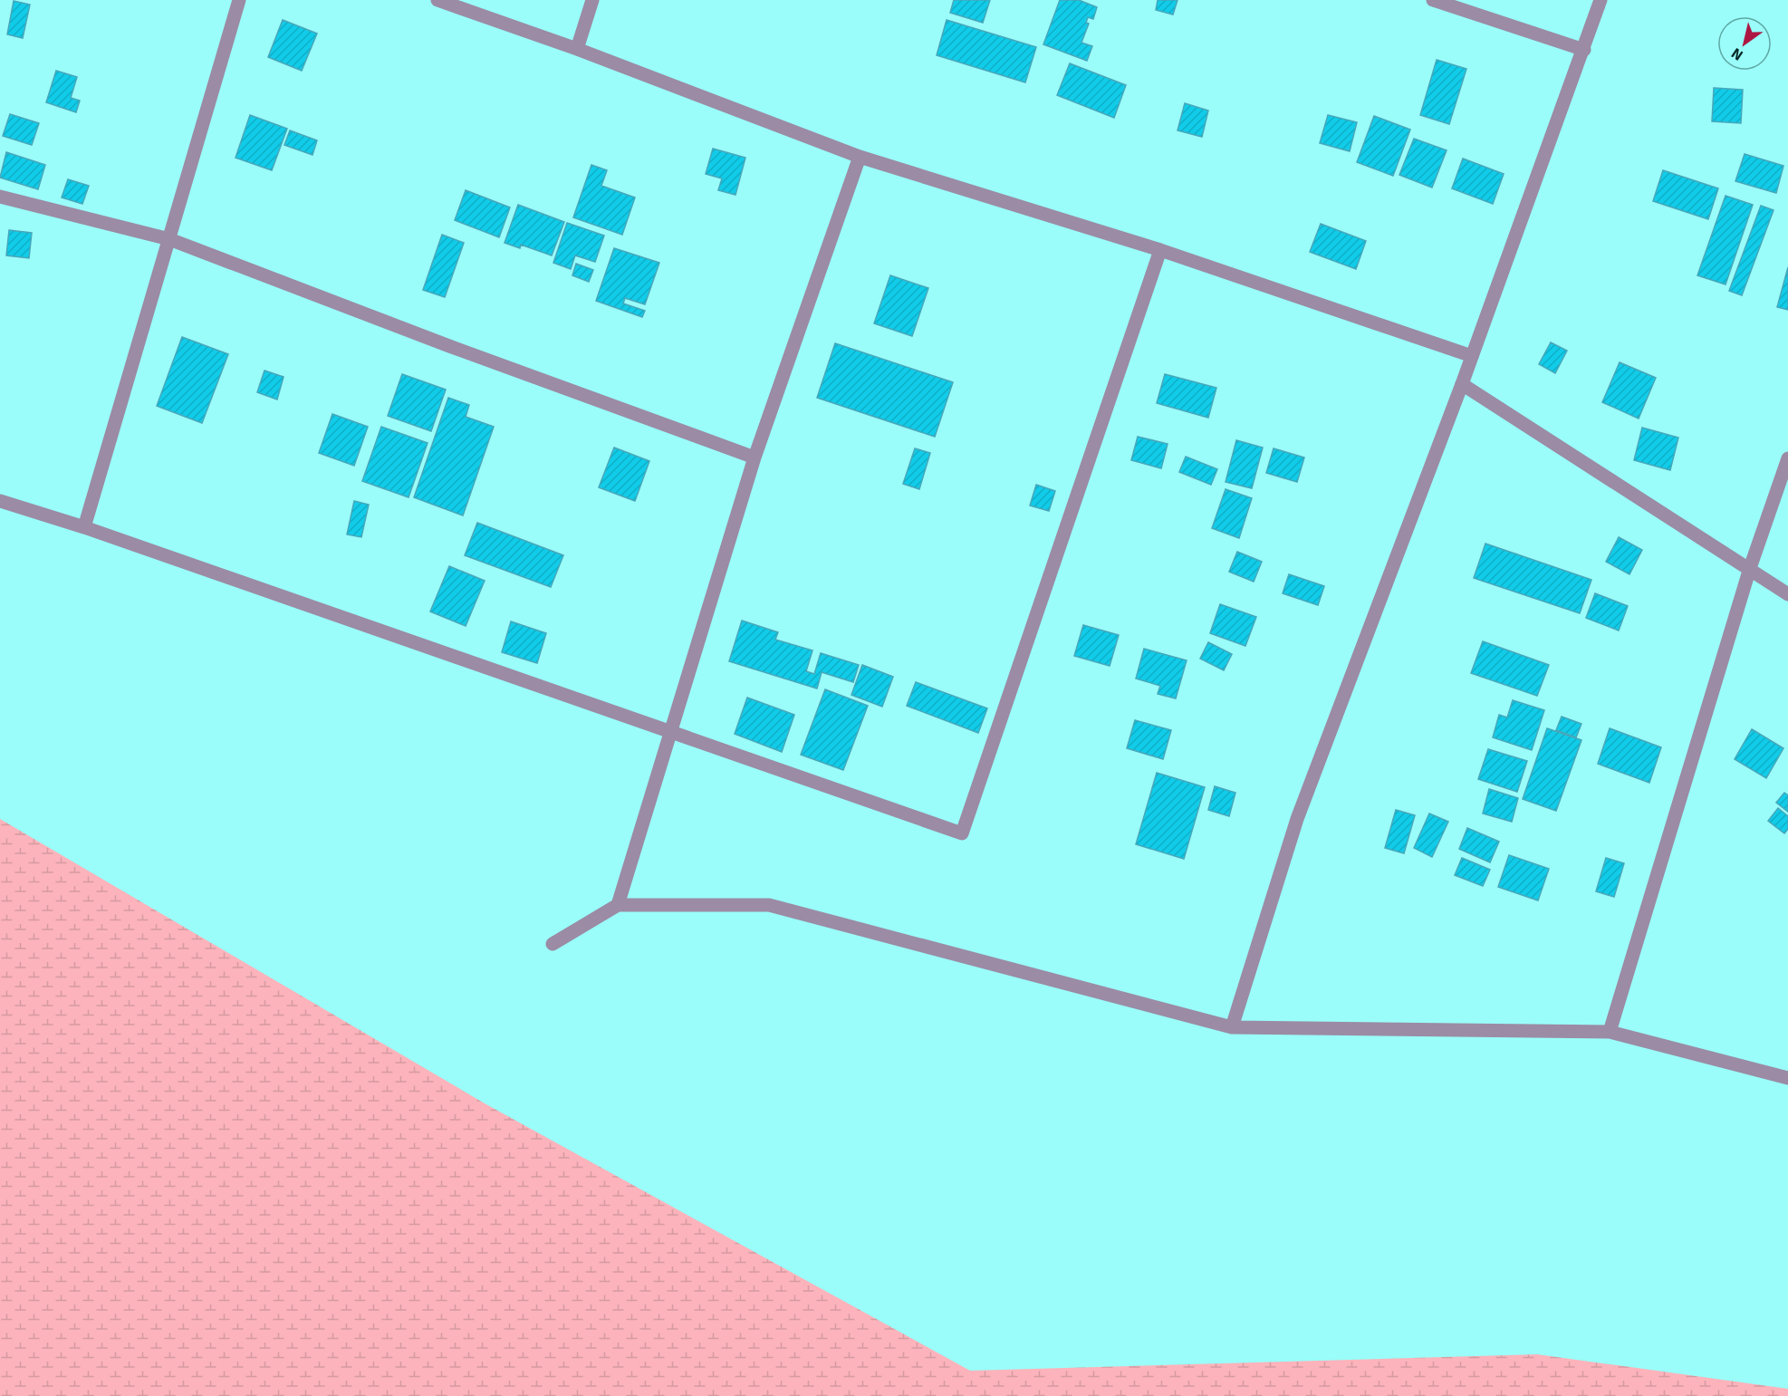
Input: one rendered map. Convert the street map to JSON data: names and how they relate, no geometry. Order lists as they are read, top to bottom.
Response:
{
  "north": "bottom left"
}
